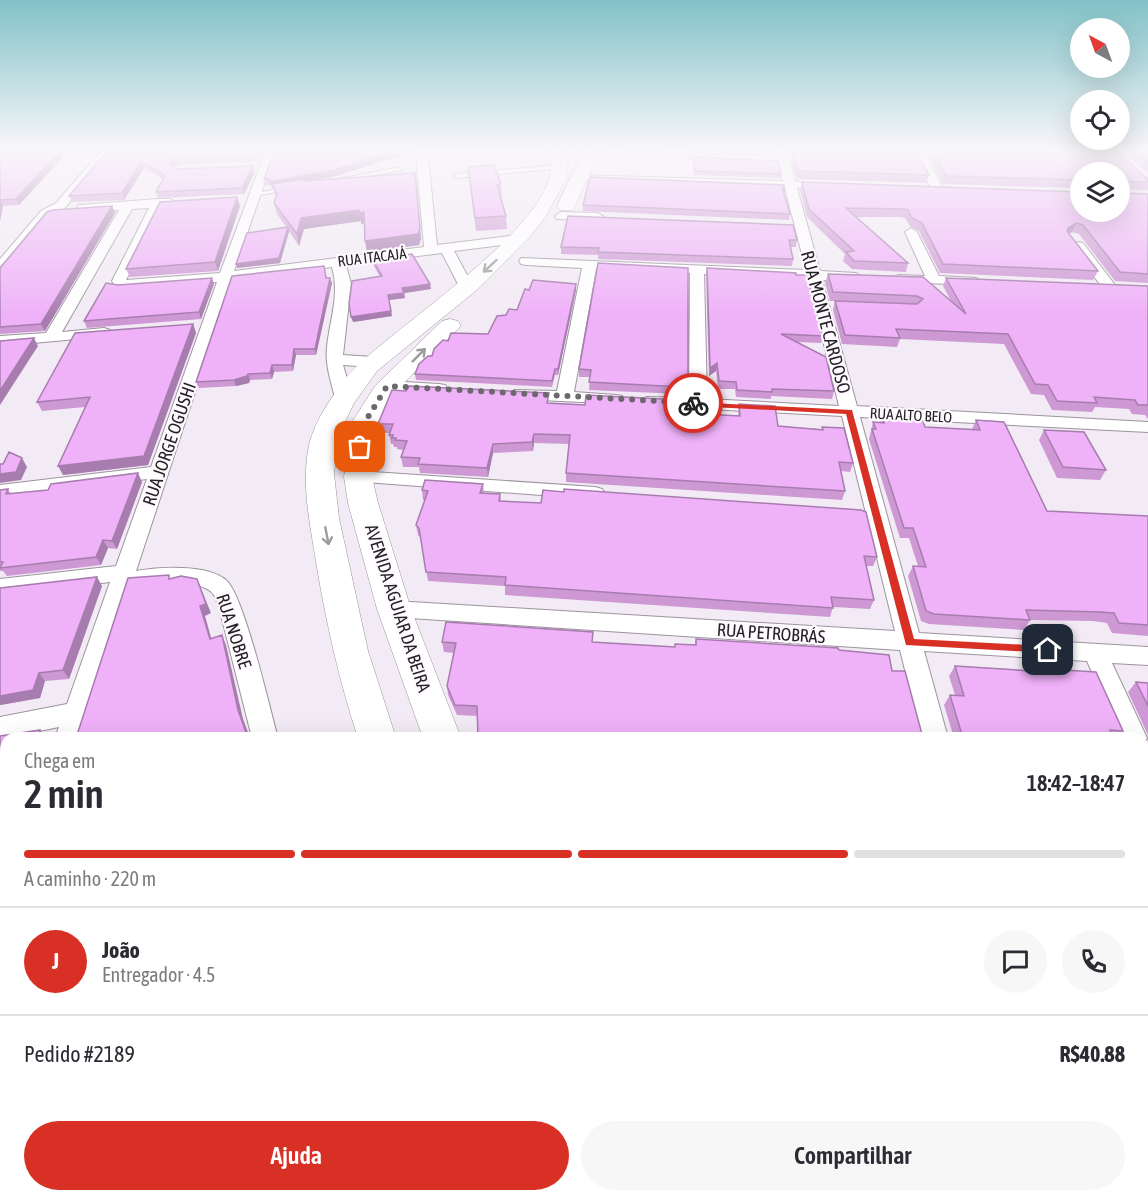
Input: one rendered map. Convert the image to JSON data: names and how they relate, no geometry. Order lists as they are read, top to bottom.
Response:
{
  "streets": {
    "main road": ["AVENIDA AGUIAR DA BEIRA"],
    "street": [
      "RUA ITACAJÁ",
      "RUA MONTE CARDOSO",
      "RUA ALTO BELO",
      "RUA JORGE OGUSHI",
      "RUA NOBRE",
      "RUA PETROBRÁS"
    ]
  },
  "crossings": [
    ["RUA ITACAJÁ", "RUA JORGE OGUSHI"],
    ["RUA MONTE CARDOSO", "RUA ALTO BELO"],
    ["RUA MONTE CARDOSO", "RUA PETROBRÁS"],
    ["RUA JORGE OGUSHI", "RUA NOBRE"],
    ["AVENIDA AGUIAR DA BEIRA", "RUA PETROBRÁS"]
  ],
  "north": "top left",
  "page": {
    "heading": ["2 min", "Chega em", "18:42–18:47"],
    "panel": [
      "João",
      "Entregador · 4.5",
      "Pedido #2189",
      "R$40.88"
    ],
    "bar": "A caminho · 220 m",
    "round": "J",
    "buttons": ["Ajuda", "Compartilhar"]
  }
}
